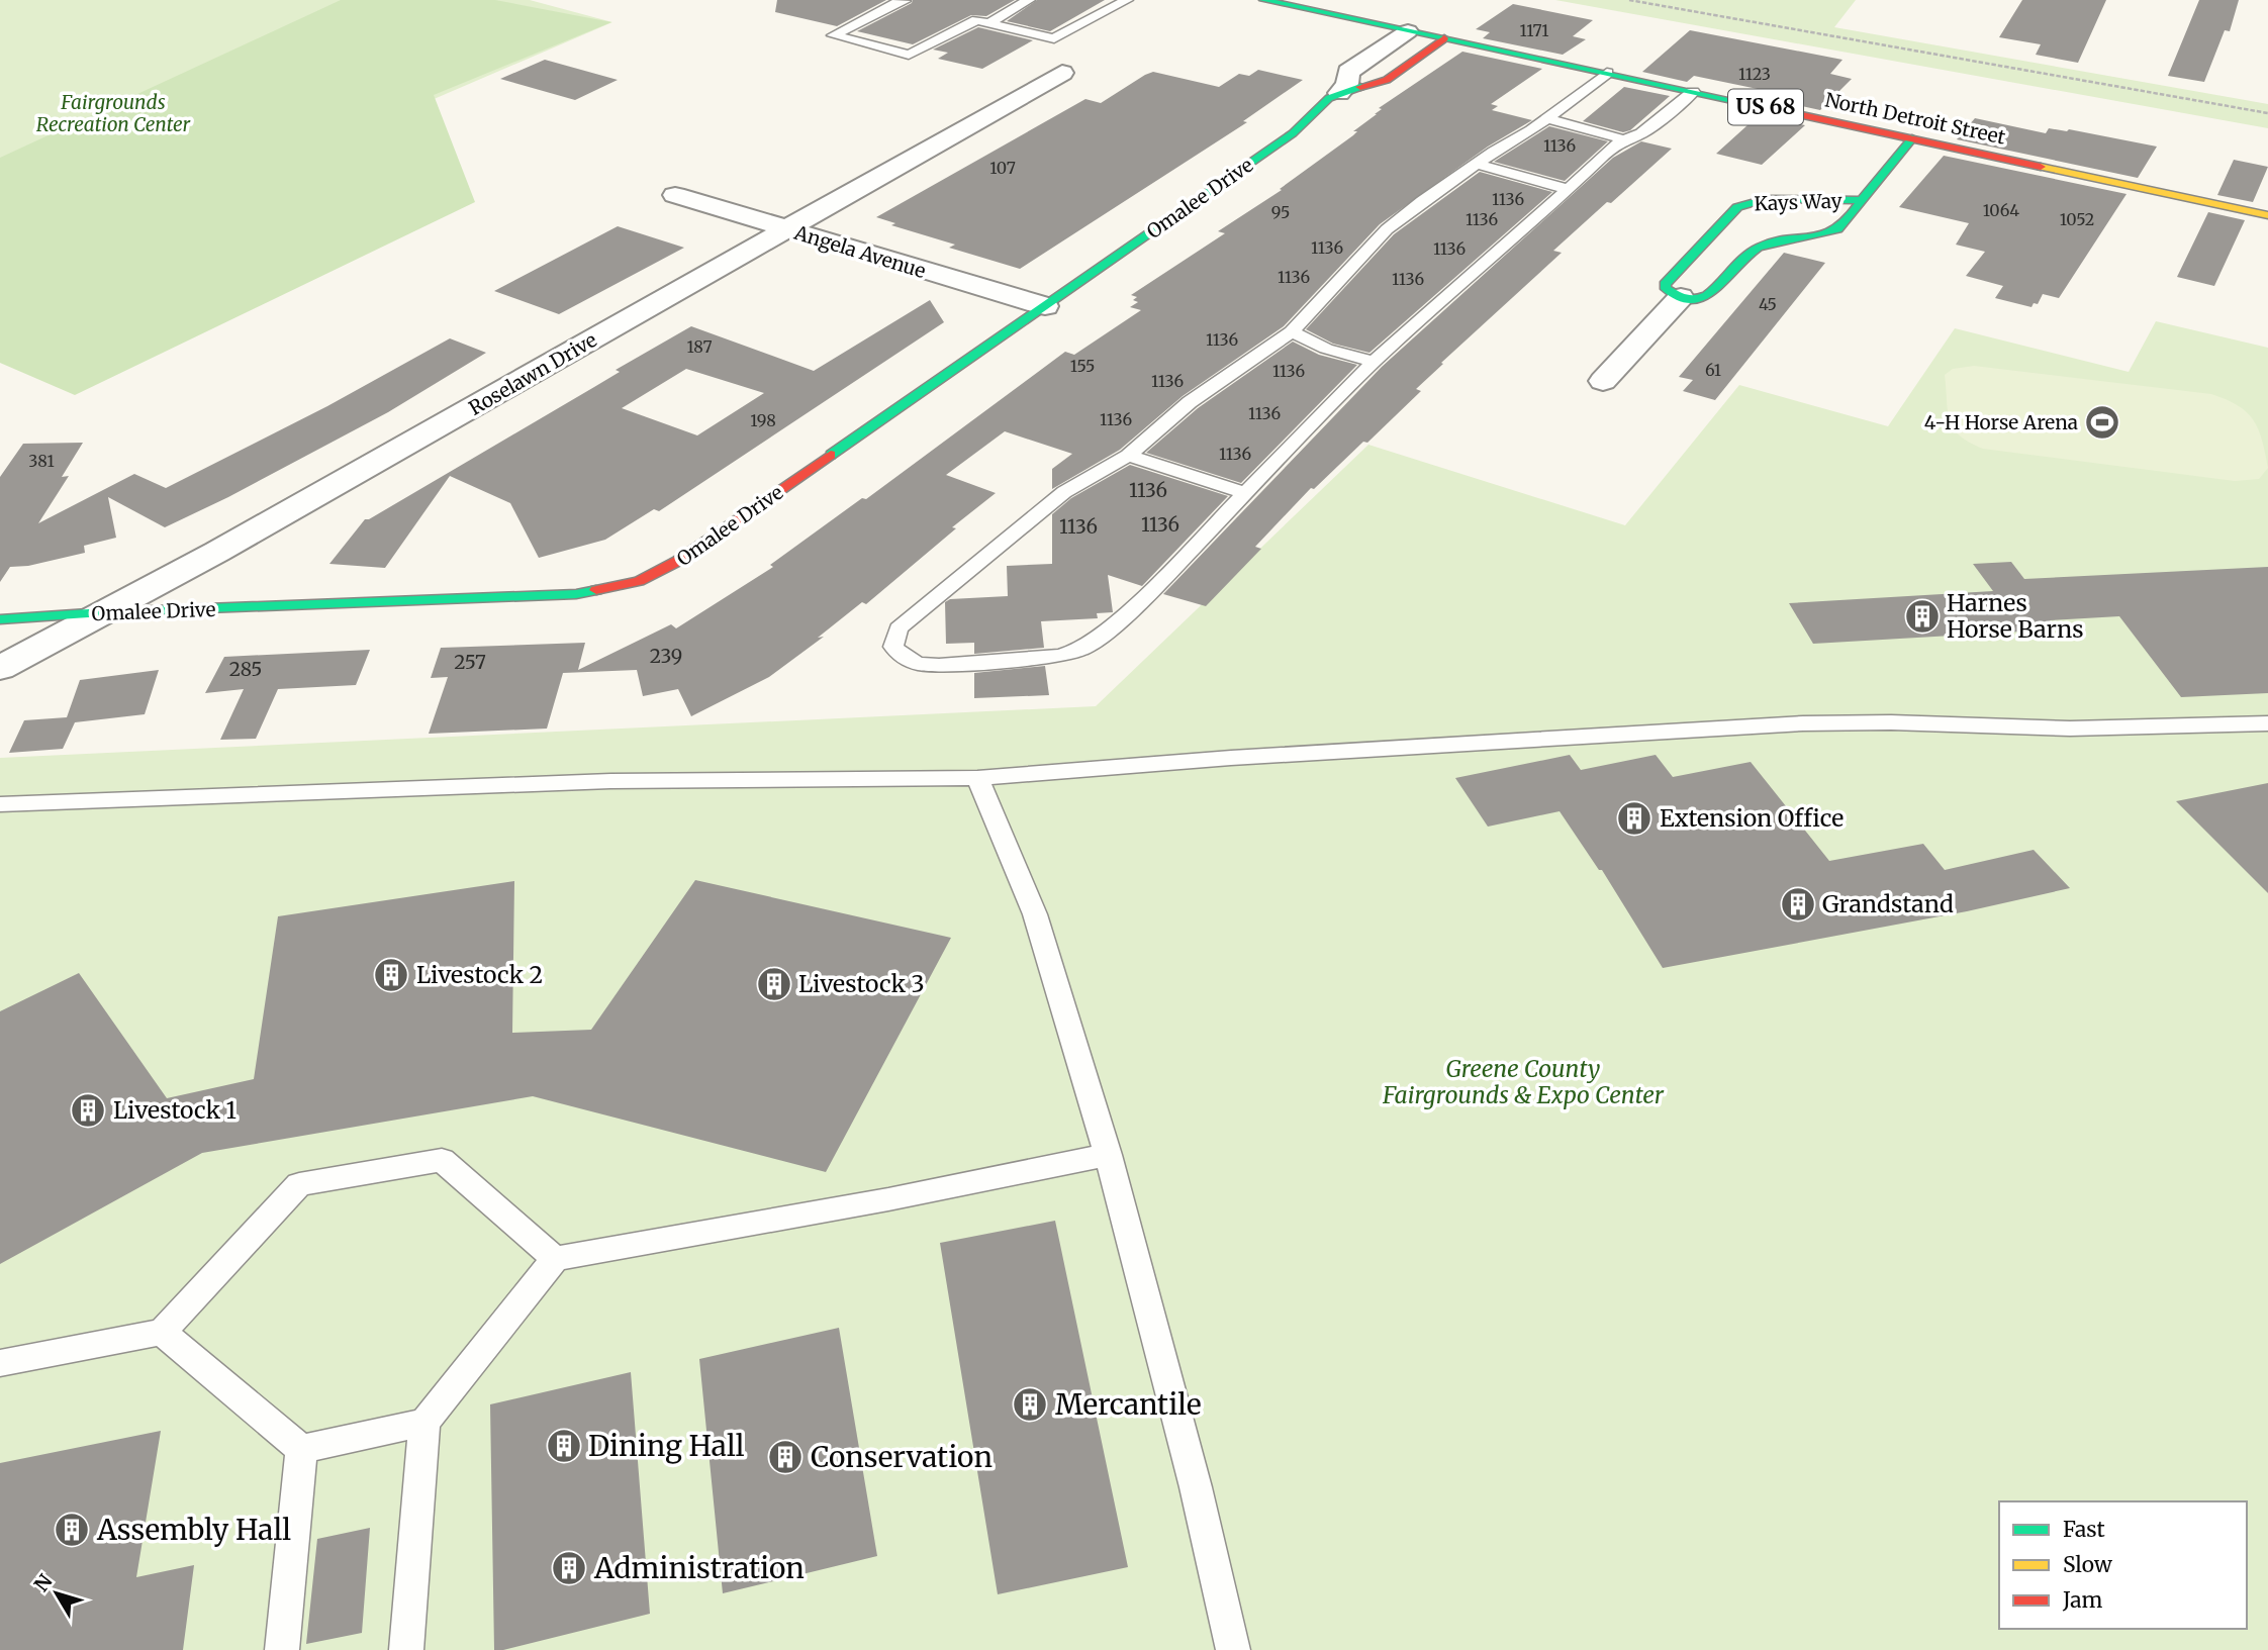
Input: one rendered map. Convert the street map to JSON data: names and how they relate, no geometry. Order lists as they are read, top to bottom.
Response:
{
  "streets": {
    "main road": [
      "US 68",
      "North Detroit Street",
      "Omalee Drive",
      "Kays Way"
    ],
    "street": ["Angela Avenue", "Roselawn Drive"]
  },
  "crossings": [
    ["North Detroit Street", "Omalee Drive"],
    ["North Detroit Street", "Kays Way"],
    ["Omalee Drive", "Angela Avenue"],
    ["Omalee Drive", "Roselawn Drive"],
    ["Angela Avenue", "Roselawn Drive"]
  ],
  "parks": ["Fairgrounds Recreation Center", "Greene County Fairgrounds & Expo Center"],
  "places": {
    "sports": ["4-H Horse Arena"],
    "building": [
      "Harnes Horse Barns",
      "Extension Office",
      "Grandstand",
      "Livestock 2",
      "Livestock 3",
      "Livestock 1",
      "Mercantile",
      "Dining Hall",
      "Conservation",
      "Assembly Hall",
      "Administration"
    ]
  },
  "house_numbers": [
    "1171",
    "1123",
    "1136",
    "107",
    "1136",
    "1064",
    "95",
    "1136",
    "1052",
    "1136",
    "1136",
    "1136",
    "1136",
    "45",
    "1136",
    "187",
    "155",
    "61",
    "1136",
    "1136",
    "1136",
    "1136",
    "198",
    "1136",
    "381",
    "1136",
    "1136",
    "1136",
    "239",
    "257",
    "285"
  ],
  "legend": ["Fast", "Slow", "Jam"],
  "north": "top left"
}
